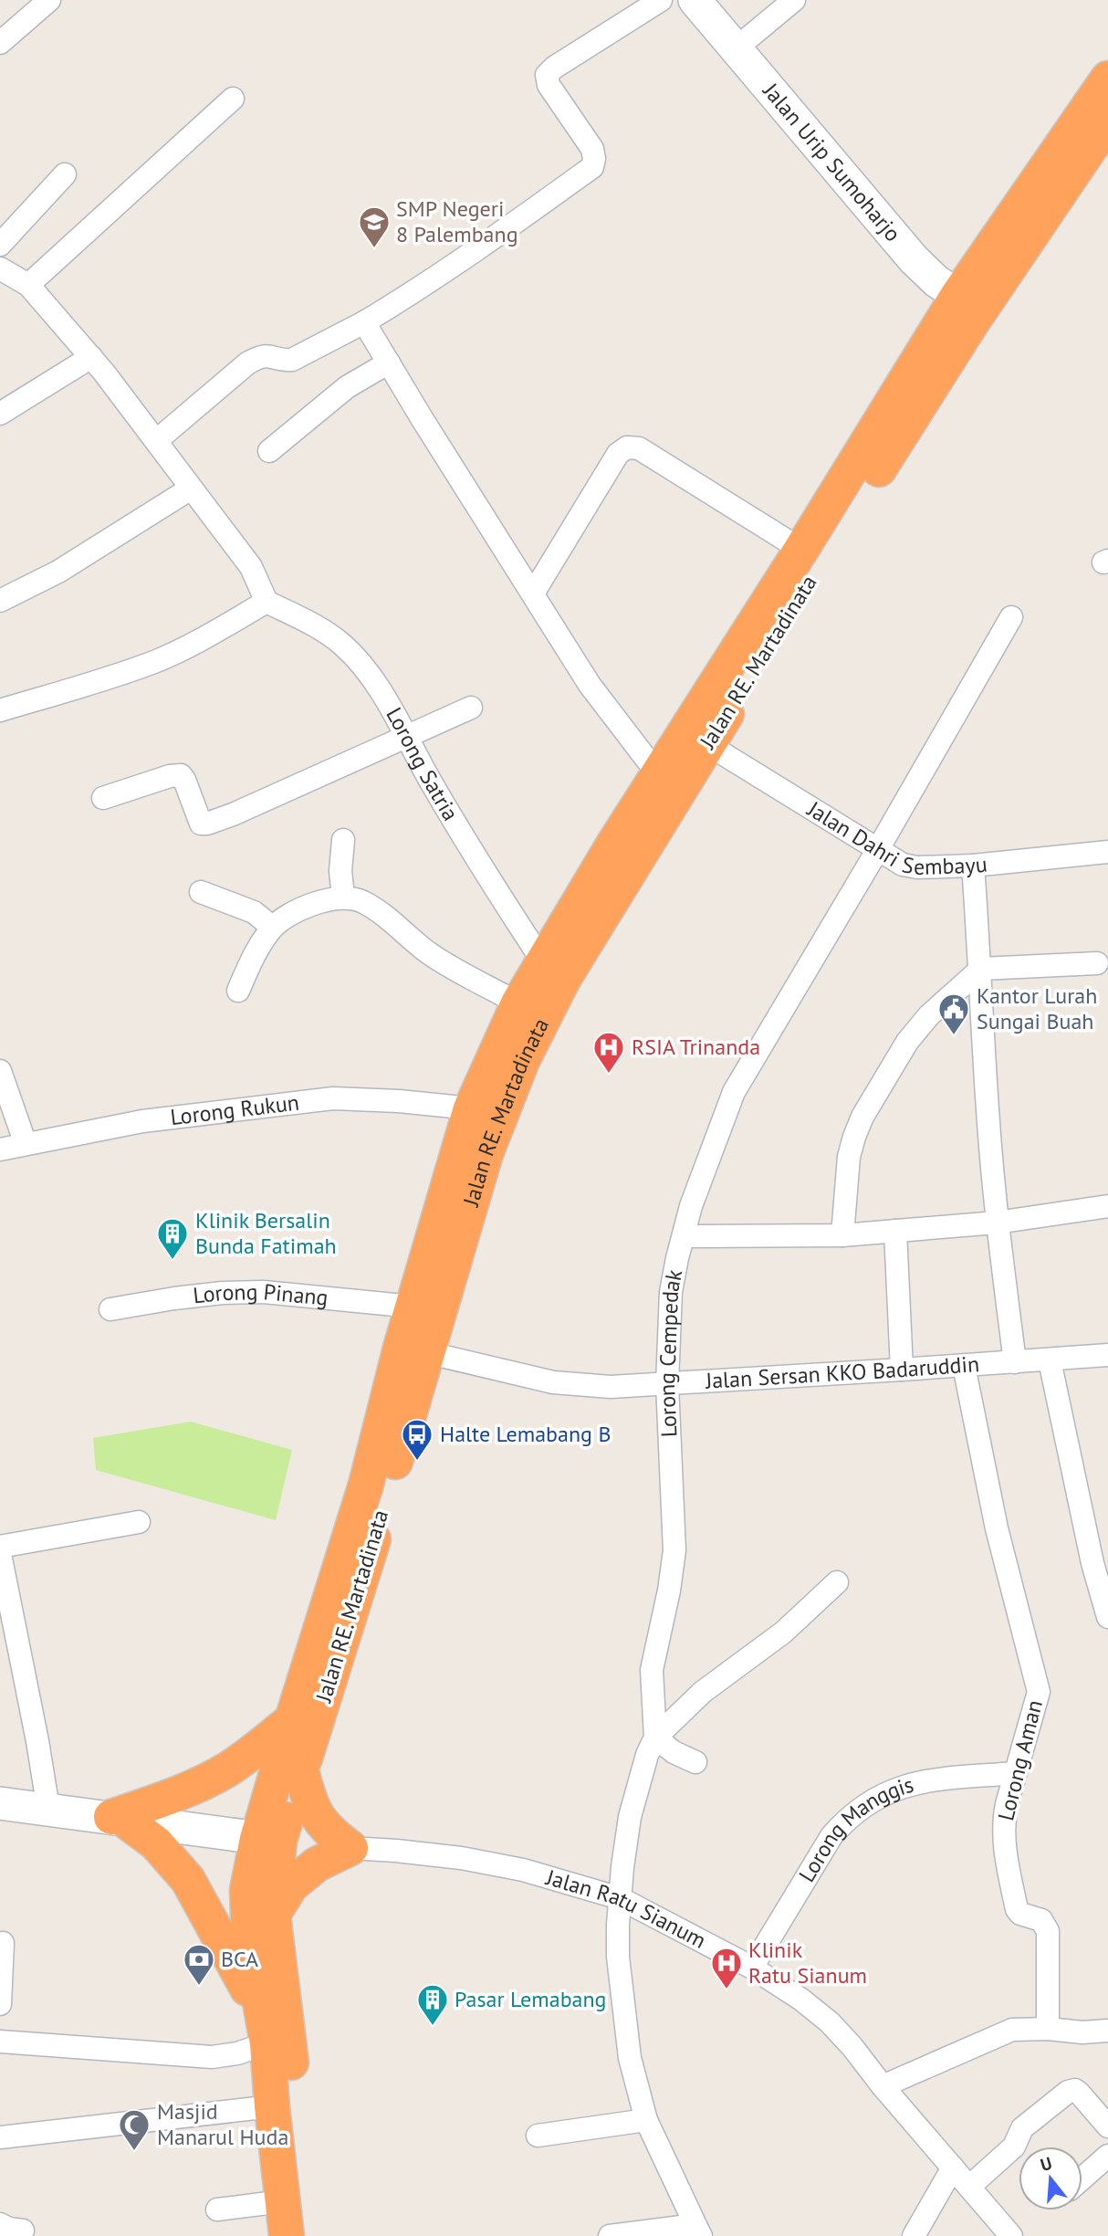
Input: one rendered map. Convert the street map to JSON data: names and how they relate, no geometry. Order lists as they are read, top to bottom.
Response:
{
  "streets": {
    "highway": ["Jalan RE. Martadinata"],
    "street": [
      "Jalan Urip Sumoharjo",
      "Lorong Satria",
      "Jalan Dahri Sembayu",
      "Lorong Rukun",
      "Lorong Pinang",
      "Lorong Cempedak",
      "Jalan Sersan KKO Badaruddin",
      "Lorong Aman",
      "Lorong Manggis",
      "Jalan Ratu Sianum"
    ]
  },
  "crossings": [
    ["Jalan Urip Sumoharjo", "Jalan RE. Martadinata"],
    ["Jalan RE. Martadinata", "Jalan Dahri Sembayu"],
    ["Jalan RE. Martadinata", "Jalan Sersan KKO Badaruddin"],
    ["Jalan Dahri Sembayu", "Lorong Cempedak"],
    ["Lorong Cempedak", "Jalan Sersan KKO Badaruddin"],
    ["Lorong Cempedak", "Jalan Ratu Sianum"],
    ["Jalan Sersan KKO Badaruddin", "Lorong Aman"],
    ["Lorong Aman", "Lorong Manggis"],
    ["Lorong Manggis", "Jalan Ratu Sianum"]
  ],
  "places": {
    "school or university": ["SMP Negeri 8 Palembang"],
    "public building": ["Kantor Lurah Sungai Buah"],
    "hospital": ["RSIA Trinanda", "Klinik Ratu Sianum"],
    "building": ["Klinik Bersalin Bunda Fatimah", "Pasar Lemabang"],
    "bus stop": ["Halte Lemabang B"],
    "bank": ["BCA"],
    "mosque": ["Masjid Manarul Huda"]
  },
  "north": "top"
}
